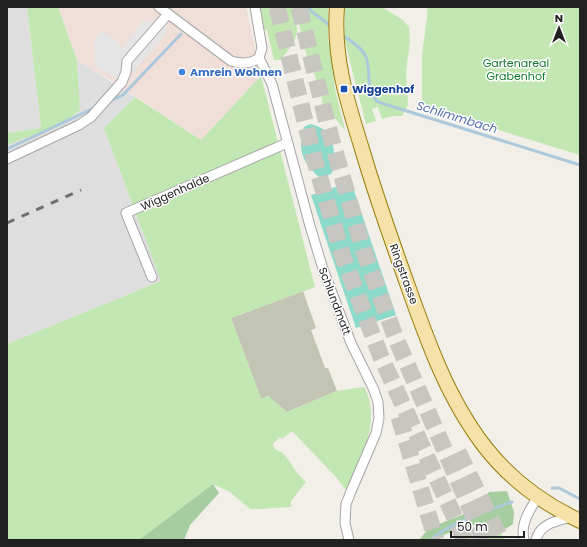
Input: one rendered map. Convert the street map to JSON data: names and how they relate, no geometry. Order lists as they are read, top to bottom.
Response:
{
  "streets": {
    "main road": ["Ringstrasse"],
    "street": ["Wiggenhalde", "Schlundmatt"]
  },
  "crossings": [
    ["Wiggenhalde", "Schlundmatt"]
  ],
  "water": ["Schlimmbach"],
  "parks": ["Gartenareal Grabenhof"],
  "places": {
    "other": ["Amrein Wohnen"],
    "transit": ["Wiggenhof"]
  },
  "scale_bar": "50 m",
  "north": "top"
}
